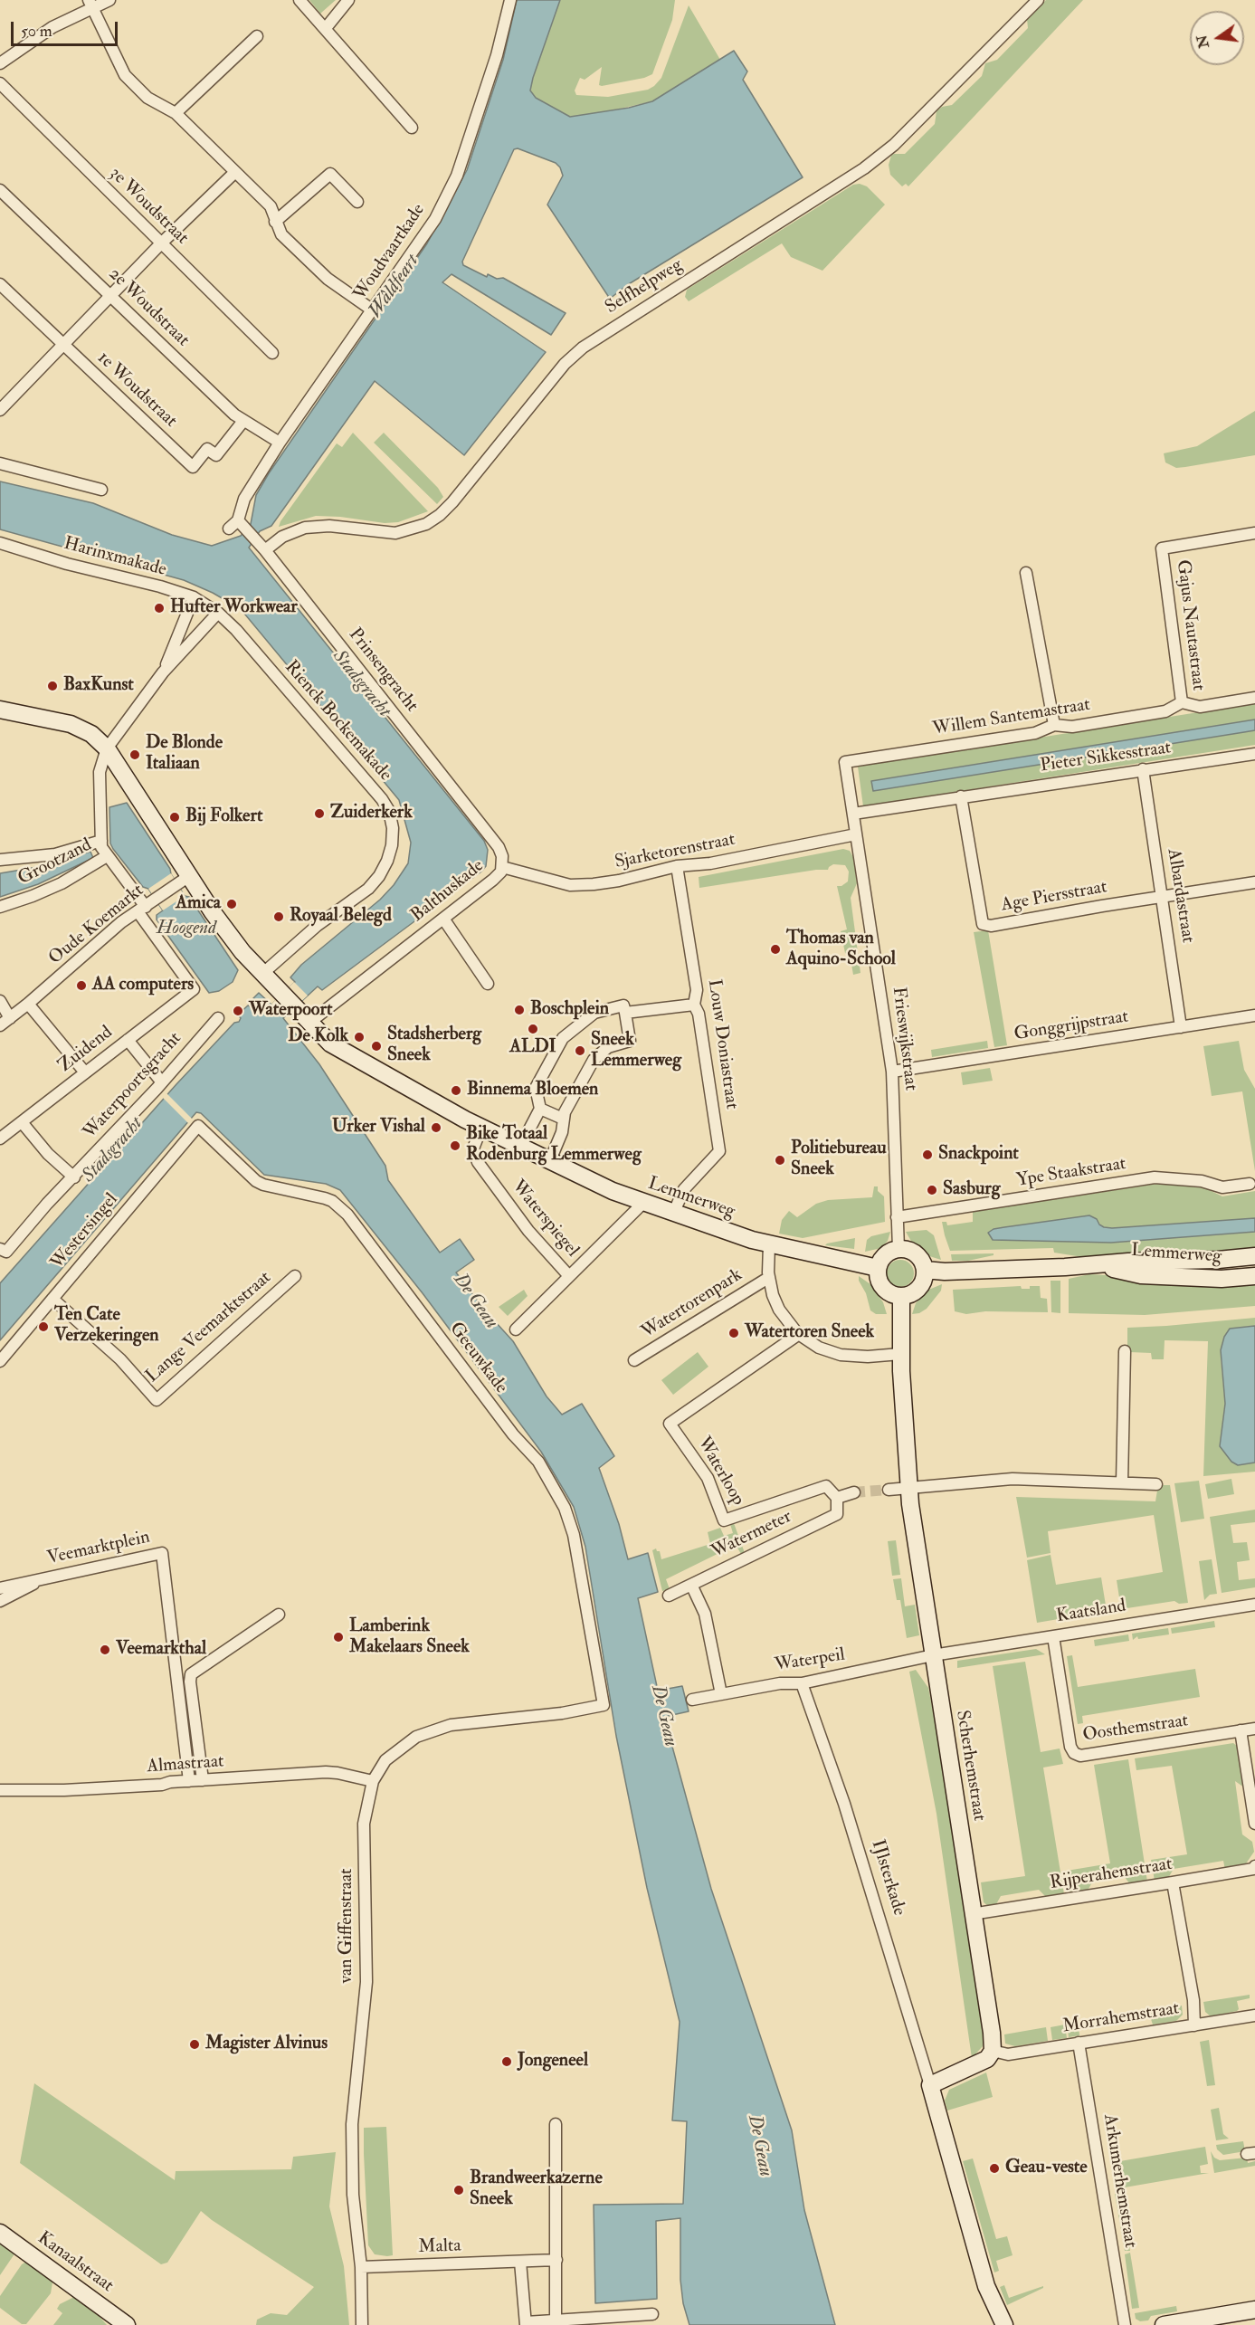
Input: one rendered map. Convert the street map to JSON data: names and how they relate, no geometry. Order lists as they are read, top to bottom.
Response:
{
  "streets": {
    "main road": [
      "Lemmerweg",
      "Scherhemstraat",
      "IJlsterkade",
      "Kanaalstraat"
    ],
    "street": [
      "3e Woudstraat",
      "Woudvaartkade",
      "Selfhelpweg",
      "2e Woudstraat",
      "1e Woudstraat",
      "Harinxmakade",
      "Gajus Nautastraat",
      "Prinsengracht",
      "Willem Santemastraat",
      "Rienck Bockemakade",
      "Pieter Sikkesstraat",
      "Sjarketorenstraat",
      "Grootzand",
      "Balthuskade",
      "Albardastraat",
      "Age Piersstraat",
      "Oude Koemarkt",
      "Gonggrijpstraat",
      "Frieswijkstraat",
      "Louw Doniastraat",
      "Zuidend",
      "Waterpoortsgracht",
      "Ype Staakstraat",
      "Waterspiegel",
      "Westersingel",
      "Watertorenpark",
      "Lange Veemarktstraat",
      "Geeuwkade",
      "Waterloop",
      "Watermeter",
      "Veemarktplein",
      "Kaatsland",
      "Waterpeil",
      "Oosthemstraat",
      "Almastraat",
      "Rijperahemstraat",
      "van Giffenstraat",
      "Morrahemstraat",
      "Arkumerhemstraat",
      "Malta"
    ]
  },
  "crossings": [
    ["Woudvaartkade", "2e Woudstraat"],
    ["Woudvaartkade", "Prinsengracht"],
    ["Selfhelpweg", "Prinsengracht"],
    ["2e Woudstraat", "1e Woudstraat"],
    ["Harinxmakade", "Rienck Bockemakade"],
    ["Gajus Nautastraat", "Willem Santemastraat"],
    ["Prinsengracht", "Sjarketorenstraat"],
    ["Prinsengracht", "Balthuskade"],
    ["Willem Santemastraat", "Pieter Sikkesstraat"],
    ["Willem Santemastraat", "Sjarketorenstraat"],
    ["Willem Santemastraat", "Frieswijkstraat"],
    ["Rienck Bockemakade", "Lemmerweg"],
    ["Pieter Sikkesstraat", "Albardastraat"],
    ["Pieter Sikkesstraat", "Age Piersstraat"],
    ["Sjarketorenstraat", "Balthuskade"],
    ["Sjarketorenstraat", "Frieswijkstraat"],
    ["Sjarketorenstraat", "Louw Doniastraat"],
    ["Balthuskade", "Lemmerweg"],
    ["Albardastraat", "Age Piersstraat"],
    ["Albardastraat", "Gonggrijpstraat"],
    ["Oude Koemarkt", "Zuidend"],
    ["Gonggrijpstraat", "Frieswijkstraat"],
    ["Frieswijkstraat", "Ype Staakstraat"],
    ["Frieswijkstraat", "Lemmerweg"],
    ["Frieswijkstraat", "Scherhemstraat"],
    ["Louw Doniastraat", "Lemmerweg"],
    ["Lemmerweg", "Waterspiegel"],
    ["Lemmerweg", "Watertorenpark"],
    ["Lemmerweg", "Scherhemstraat"],
    ["Westersingel", "Lange Veemarktstraat"],
    ["Westersingel", "Geeuwkade"],
    ["Watertorenpark", "Waterloop"],
    ["Watertorenpark", "Scherhemstraat"],
    ["Geeuwkade", "van Giffenstraat"],
    ["Waterloop", "Watermeter"],
    ["Veemarktplein", "Almastraat"],
    ["Kaatsland", "Waterpeil"],
    ["Kaatsland", "Oosthemstraat"],
    ["Kaatsland", "Scherhemstraat"],
    ["Waterpeil", "Scherhemstraat"],
    ["Waterpeil", "IJlsterkade"],
    ["Almastraat", "van Giffenstraat"],
    ["Scherhemstraat", "Rijperahemstraat"],
    ["Scherhemstraat", "Morrahemstraat"],
    ["van Giffenstraat", "Malta"],
    ["Morrahemstraat", "Arkumerhemstraat"]
  ],
  "water": [
    "Wâldfeart",
    "Stadsgracht",
    "Hoogend",
    "De Geau"
  ],
  "places": [
    "Hufter Workwear",
    "BaxKunst",
    "De Blonde Italiaan",
    "Zuiderkerk",
    "Bij Folkert",
    "Amica",
    "Royaal Belegd",
    "Thomas van Aquino-School",
    "AA computers",
    "Boschplein",
    "Waterpoort",
    "ALDI",
    "De Kolk",
    "Stadsherberg Sneek",
    "Sneek Lemmerweg",
    "Binnema Bloemen",
    "Urker Vishal",
    "Bike Totaal Rodenburg Lemmerweg",
    "Snackpoint",
    "Politiebureau Sneek",
    "Sasburg",
    "Ten Cate Verzekeringen",
    "Watertoren Sneek",
    "Lamberink Makelaars Sneek",
    "Veemarkthal",
    "Magister Alvinus",
    "Jongeneel",
    "Geau-veste",
    "Brandweerkazerne Sneek"
  ],
  "scale_bar": "50 m",
  "north": "left"
}
